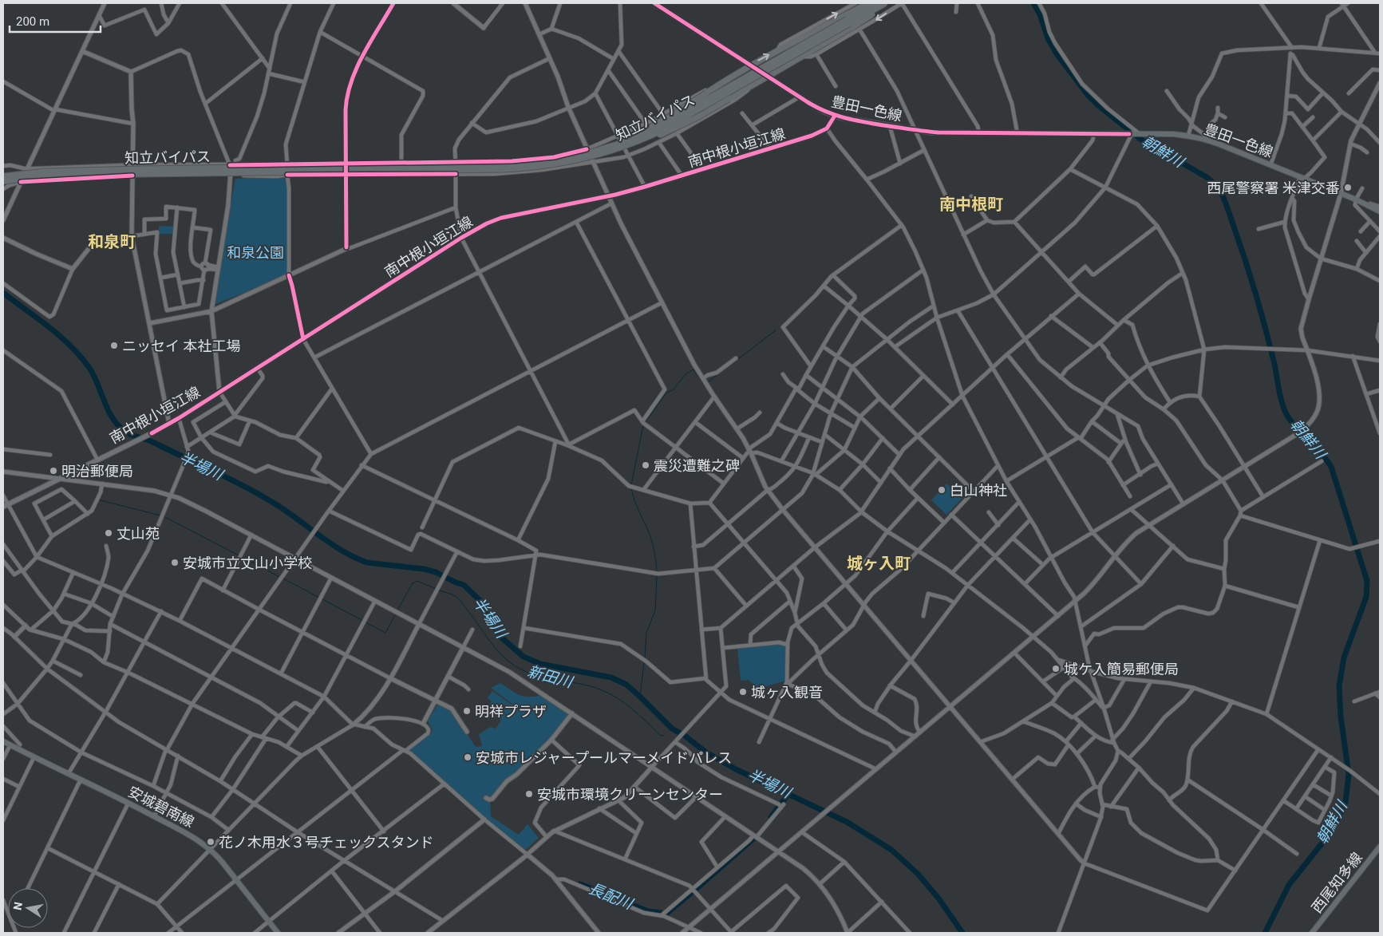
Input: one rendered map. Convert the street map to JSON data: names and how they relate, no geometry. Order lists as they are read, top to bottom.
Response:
{
  "streets": {
    "highway": ["知立バイパス"],
    "main road": [
      "豊田一色線",
      "南中根小垣江線",
      "安城碧南線",
      "西尾知多線"
    ]
  },
  "districts": ["南中根町", "和泉町", "城ヶ入町"],
  "water": [
    "朝鮮川",
    "半場川",
    "新田川",
    "長配川"
  ],
  "parks": ["和泉公園"],
  "places": [
    "西尾警察署 米津交番",
    "ニッセイ 本社工場",
    "震災遭難之碑",
    "明治郵便局",
    "白山神社",
    "丈山苑",
    "安城市立丈山小学校",
    "城ケ入簡易郵便局",
    "城ヶ入観音",
    "明祥プラザ",
    "安城市レジャープールマーメイドパレス",
    "安城市環境クリーンセンター",
    "花ノ木用水３号チェックスタンド"
  ],
  "scale_bar": "200 m",
  "north": "left"
}
